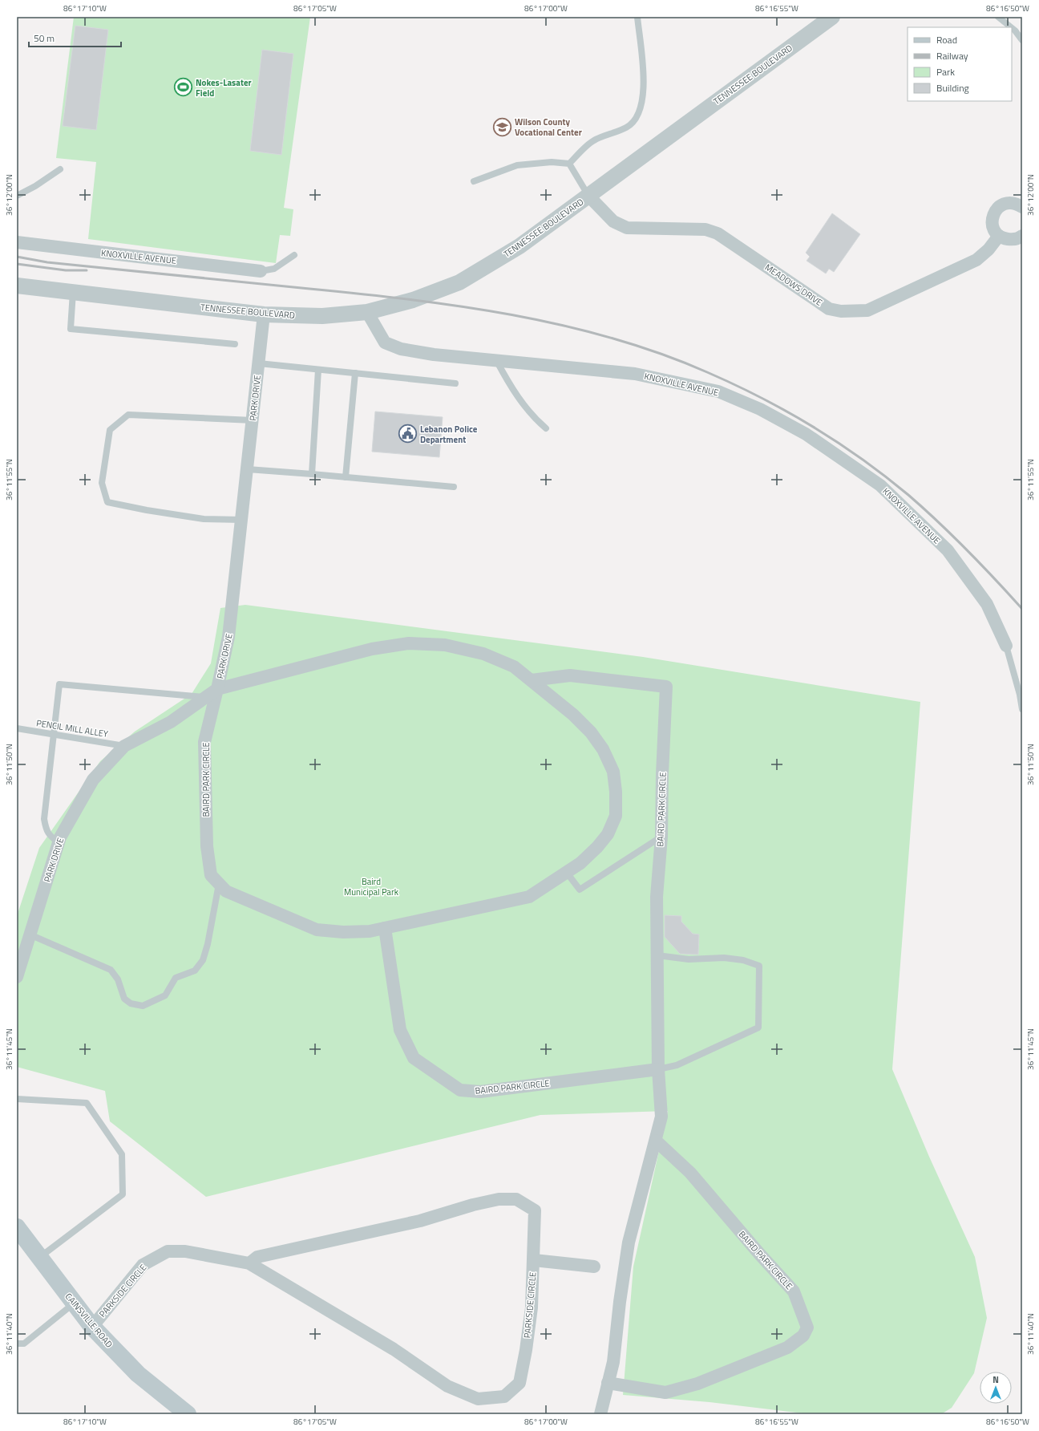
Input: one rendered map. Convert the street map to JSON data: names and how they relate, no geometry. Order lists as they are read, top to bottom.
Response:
{
  "streets": {
    "main road": ["CAINSVILLE ROAD"],
    "street": [
      "TENNESSEE BOULEVARD",
      "KNOXVILLE AVENUE",
      "MEADOWS DRIVE",
      "PARK DRIVE",
      "BAIRD PARK CIRCLE",
      "PARKSIDE CIRCLE"
    ],
    "lane": ["PENCIL MILL ALLEY"]
  },
  "crossings": [
    ["TENNESSEE BOULEVARD", "KNOXVILLE AVENUE"],
    ["TENNESSEE BOULEVARD", "MEADOWS DRIVE"],
    ["TENNESSEE BOULEVARD", "PARK DRIVE"],
    ["PARK DRIVE", "PENCIL MILL ALLEY"],
    ["PARK DRIVE", "BAIRD PARK CIRCLE"],
    ["PARKSIDE CIRCLE", "CAINSVILLE ROAD"]
  ],
  "parks": ["Baird Municipal Park"],
  "places": {
    "sports": ["Nokes-Lasater Field"],
    "school or university": ["Wilson County Vocational Center"],
    "public building": ["Lebanon Police Department"]
  },
  "legend": [
    "Road",
    "Railway",
    "Park",
    "Building"
  ],
  "scale_bar": "50 m",
  "north": "top",
  "coordinates": [
    "86°17'10\"W",
    "86°17'05\"W",
    "86°17'00\"W",
    "86°16'55\"W",
    "86°16'50\"W",
    "36°12'00\"N",
    "36°11'55\"N",
    "36°11'50\"N",
    "36°11'45\"N",
    "36°11'40\"N"
  ]
}
